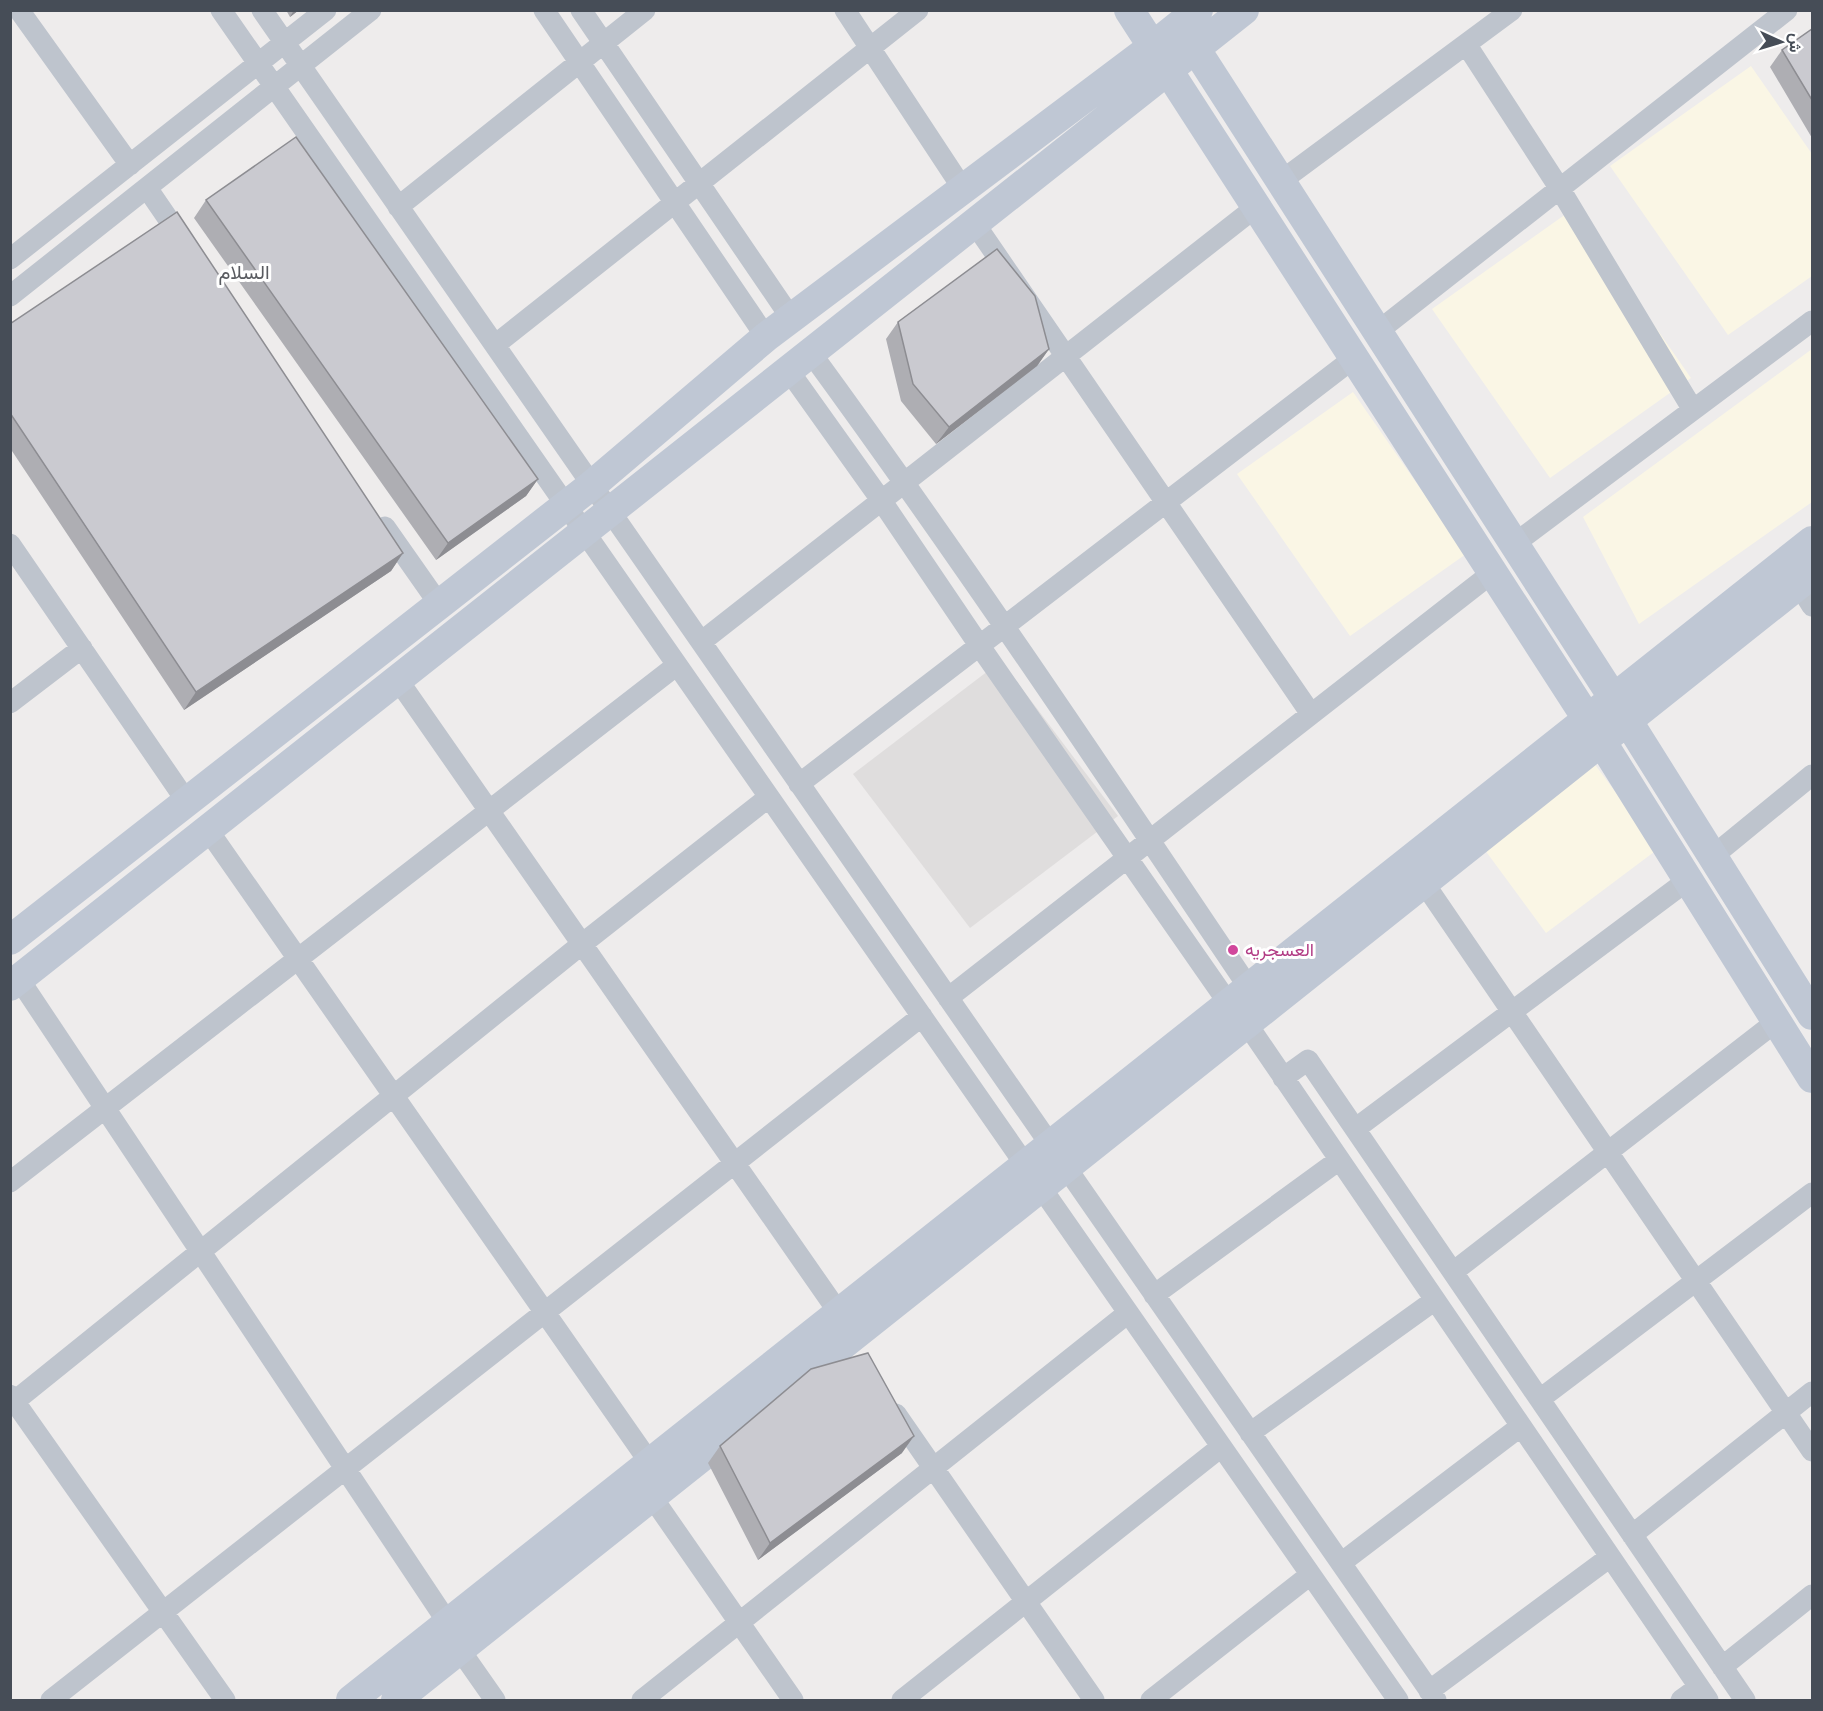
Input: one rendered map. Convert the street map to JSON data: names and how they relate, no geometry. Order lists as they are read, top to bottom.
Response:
{
  "districts": ["السلام"],
  "places": ["العسجريه"],
  "north": "right"
}
